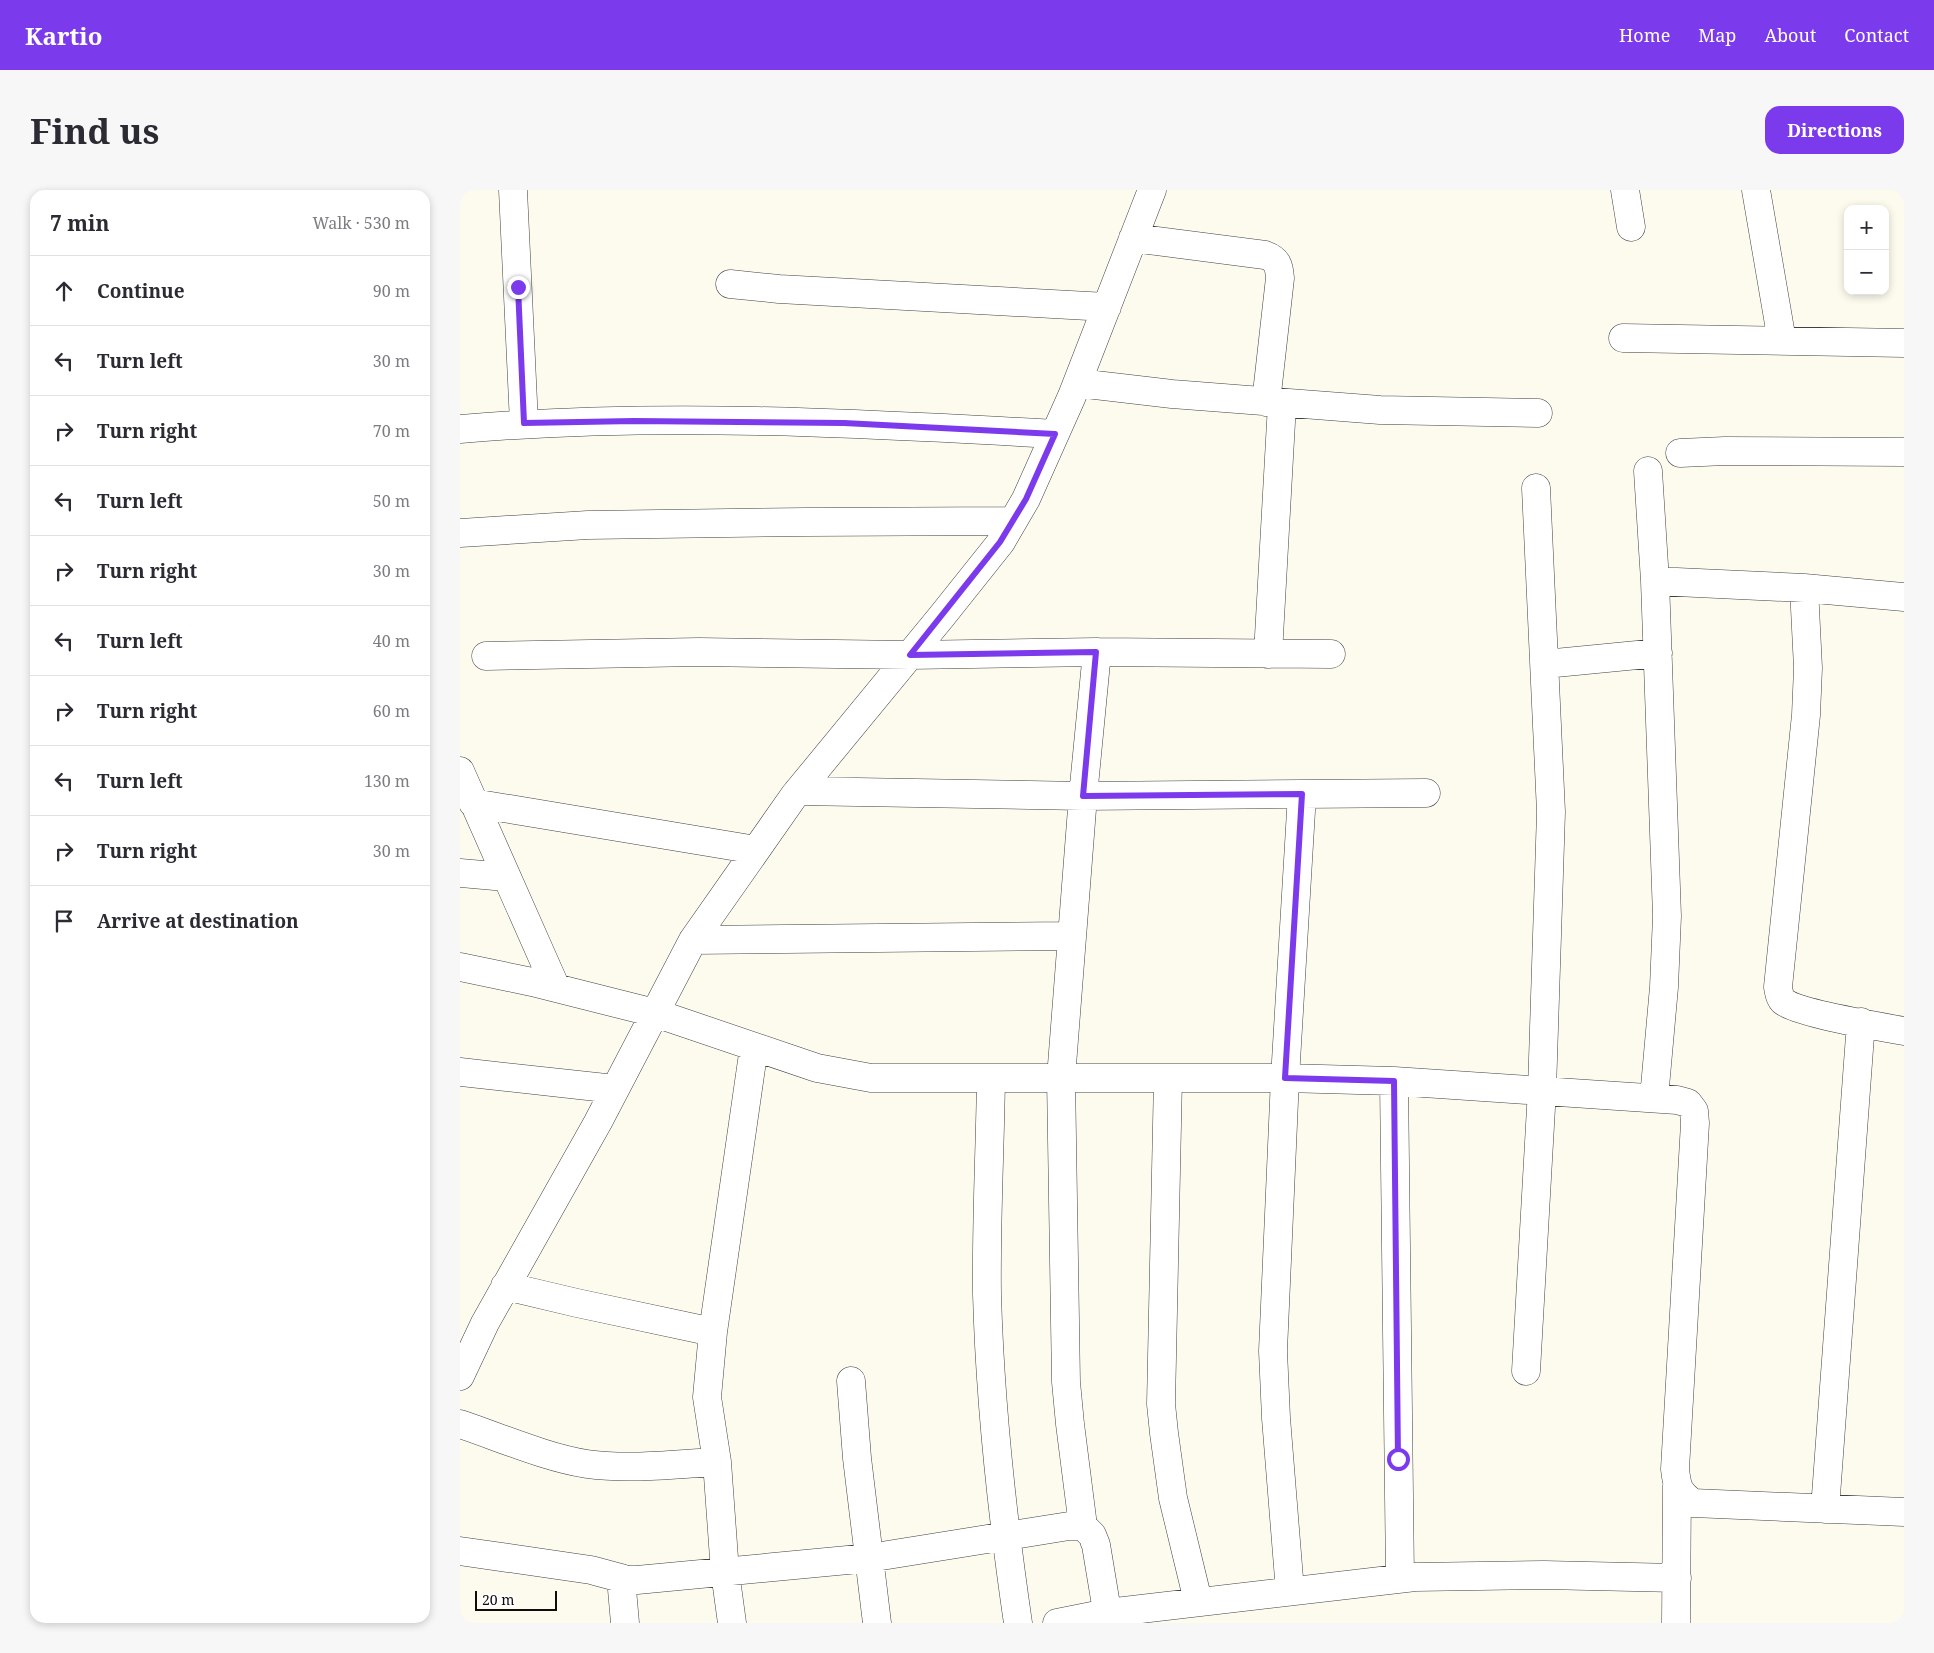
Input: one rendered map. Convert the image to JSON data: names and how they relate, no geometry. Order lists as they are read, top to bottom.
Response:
{
  "scale_bar": "20 m",
  "page": {
    "header": "Kartio",
    "nav": [
      "Home",
      "Map",
      "About",
      "Contact"
    ],
    "buttons": "Directions",
    "title": "Find us",
    "heading": ["7 min", "Walk · 530 m"],
    "map_buttons": ["+", "−"],
    "list": [
      ["Continue", "90 m"],
      ["Turn left", "30 m"],
      ["Turn right", "70 m"],
      ["Turn left", "50 m"],
      ["Turn right", "30 m"],
      ["Turn left", "40 m"],
      ["Turn right", "60 m"],
      ["Turn left", "130 m"],
      ["Turn right", "30 m"],
      "Arrive at destination"
    ],
    "scale": "20 m"
  }
}
